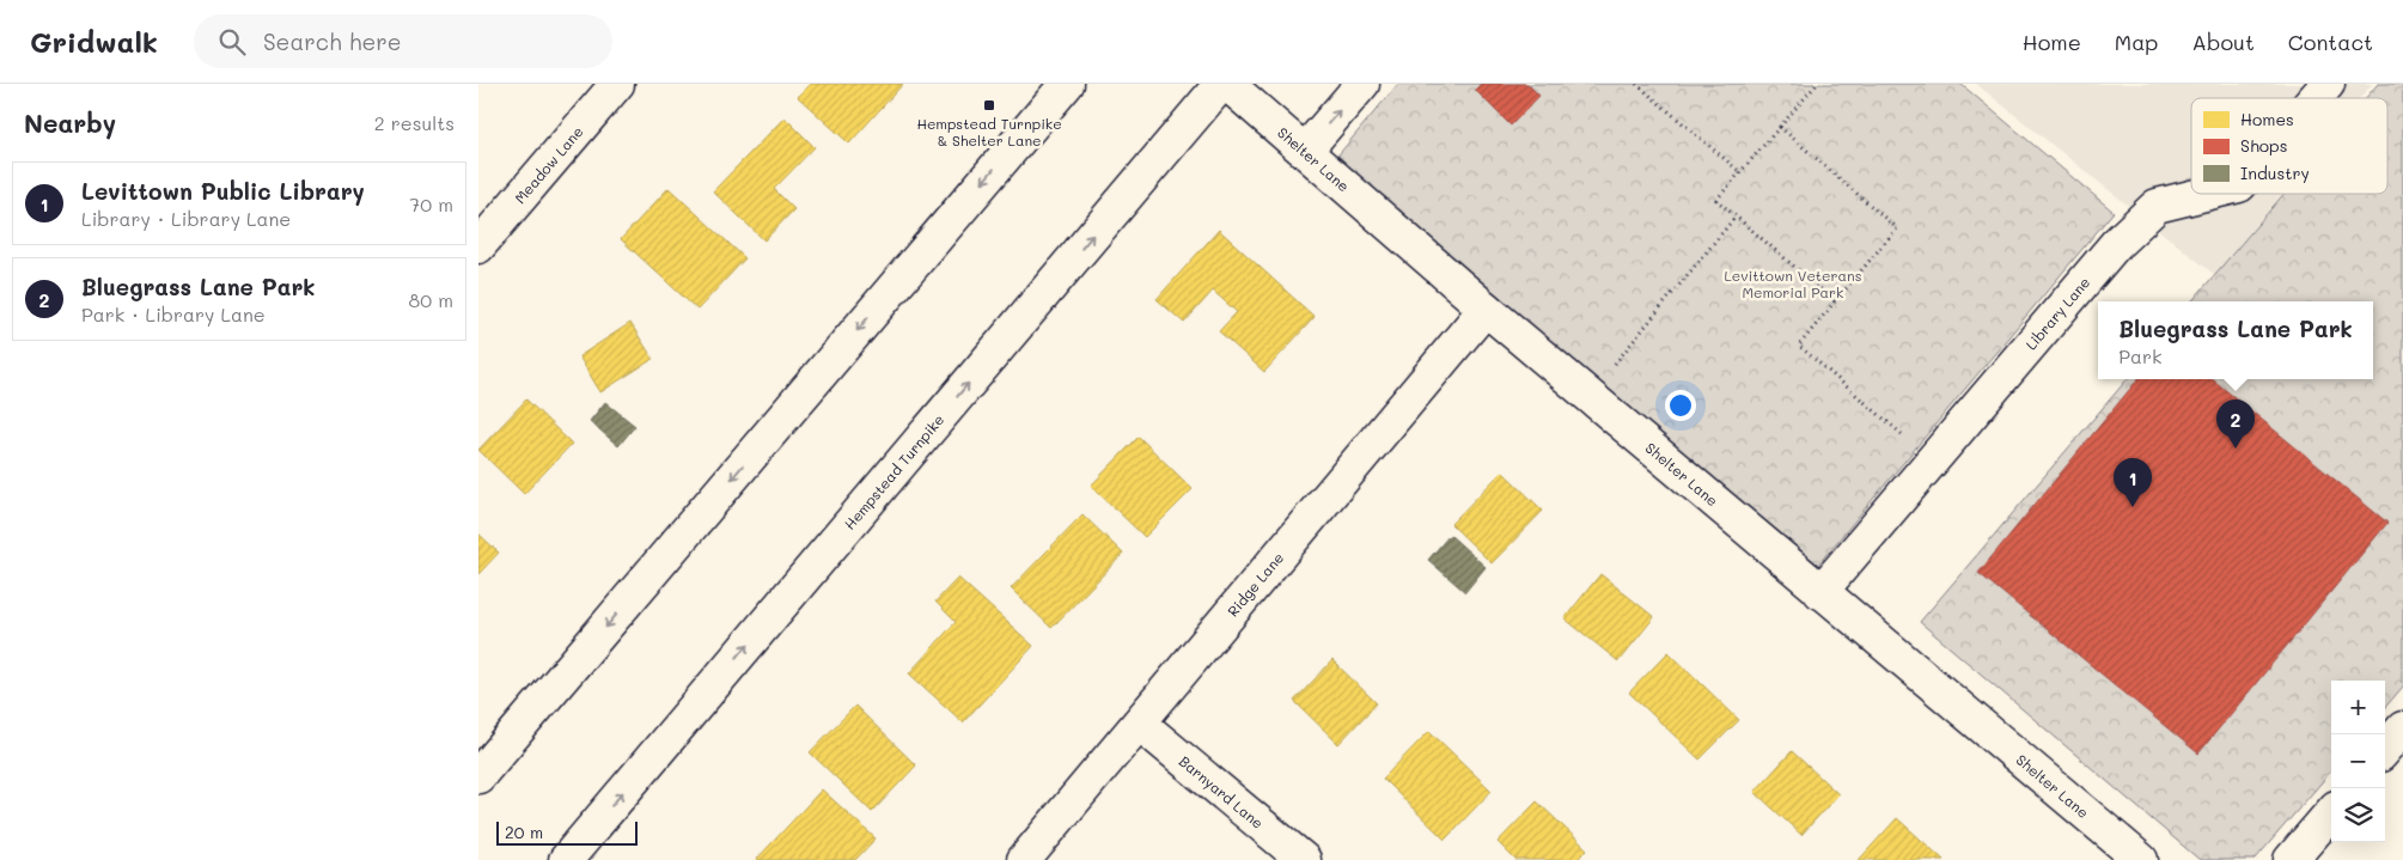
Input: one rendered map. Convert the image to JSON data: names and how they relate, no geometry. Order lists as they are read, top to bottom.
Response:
{
  "streets": {
    "street": [
      "Shelter Lane",
      "Meadow Lane",
      "Library Lane",
      "Hempstead Turnpike",
      "Ridge Lane",
      "Barnyard Lane"
    ]
  },
  "crossings": [
    ["Shelter Lane", "Library Lane"],
    ["Shelter Lane", "Ridge Lane"],
    ["Ridge Lane", "Barnyard Lane"]
  ],
  "parks": ["Levittown Veterans Memorial Park"],
  "places": {
    "transit": ["Hempstead Turnpike & Shelter Lane"]
  },
  "legend": ["Homes", "Shops", "Industry"],
  "scale_bar": "20 m",
  "page": {
    "header": "Gridwalk",
    "search": "Search here",
    "nav": [
      "Home",
      "Map",
      "About",
      "Contact"
    ],
    "heading": ["Nearby", "2 results"],
    "list": [
      {
        "mark": "1",
        "name": "Levittown Public Library",
        "note": "Library · Library Lane",
        "value": "70 m"
      },
      {
        "mark": "2",
        "name": "Bluegrass Lane Park",
        "note": "Park · Library Lane",
        "value": "80 m"
      }
    ],
    "popup": ["Bluegrass Lane Park", "Park"],
    "pins": ["2", "1"],
    "map_buttons": ["+", "−"],
    "scale": "20 m"
  }
}
